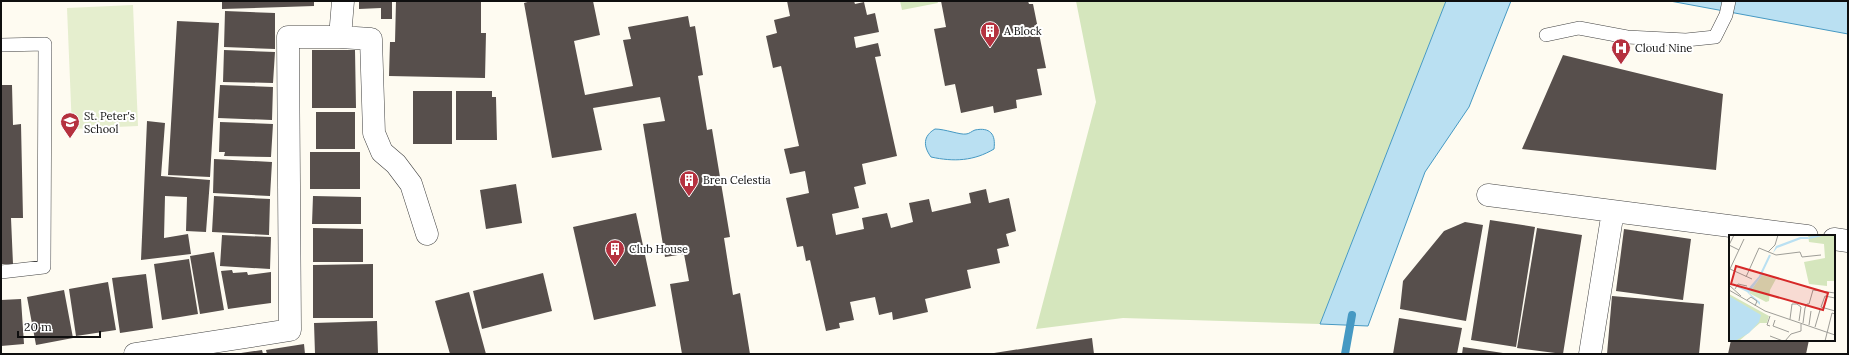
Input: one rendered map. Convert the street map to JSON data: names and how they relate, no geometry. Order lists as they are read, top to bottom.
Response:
{
  "places": {
    "building": ["A Block", "Bren Celestia", "Club House"],
    "hospital": ["Cloud Nine"],
    "school or university": ["St. Peter's School"]
  },
  "scale_bar": "20 m"
}
